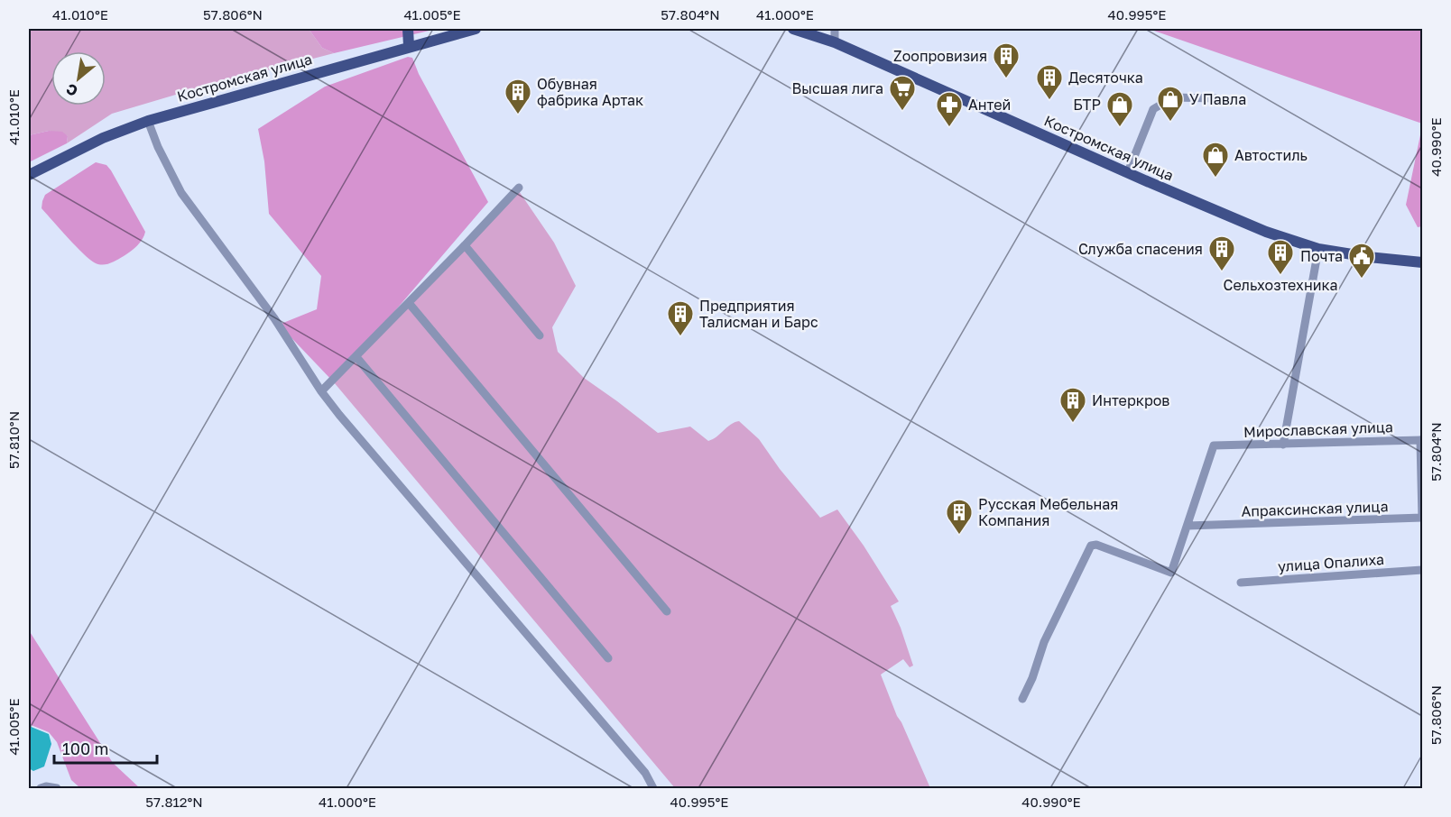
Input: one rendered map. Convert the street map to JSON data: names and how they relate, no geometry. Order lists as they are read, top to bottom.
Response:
{
  "streets": {
    "main road": ["Костромская улица"],
    "street": ["Мирославская улица", "Апраксинская улица", "улица Опалиха"]
  },
  "crossings": [
    ["Мирославская улица", "Апраксинская улица"]
  ],
  "places": {
    "building": [
      "Zоопровизия",
      "Десяточка",
      "Обувная фабрика Артак",
      "Служба спасения",
      "Сельхозтехника",
      "Предприятия Талисман и Барс",
      "Интеркров",
      "Русская Мебельная Компания"
    ],
    "supermarket": ["Высшая лига"],
    "shop": ["У Павла", "БТР", "Автостиль"],
    "pharmacy": ["Антей"],
    "public building": ["Почта"]
  },
  "scale_bar": "100 m",
  "north": "bottom left",
  "coordinates": [
    "41.010°E",
    "57.806°N",
    "41.005°E",
    "57.804°N",
    "41.000°E",
    "40.995°E",
    "40.990°E",
    "57.810°N",
    "57.812°N"
  ]
}
